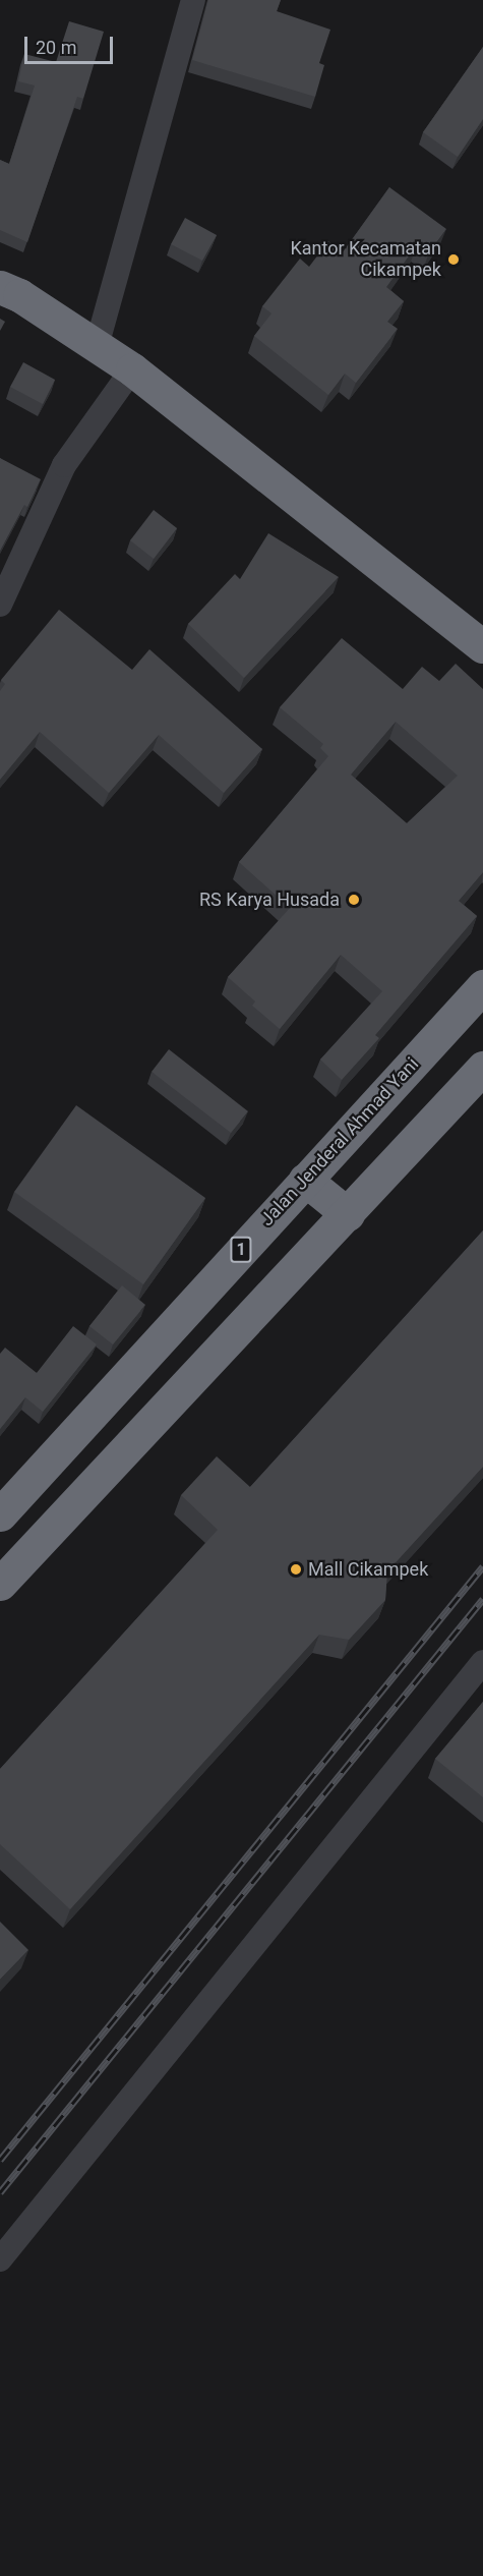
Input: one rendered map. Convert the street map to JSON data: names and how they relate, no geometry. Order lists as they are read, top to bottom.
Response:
{
  "streets": {
    "highway": ["Jalan Jenderal Ahmad Yani", "1"]
  },
  "places": ["Kantor Kecamatan Cikampek", "RS Karya Husada", "Mall Cikampek"],
  "scale_bar": "20 m"
}
